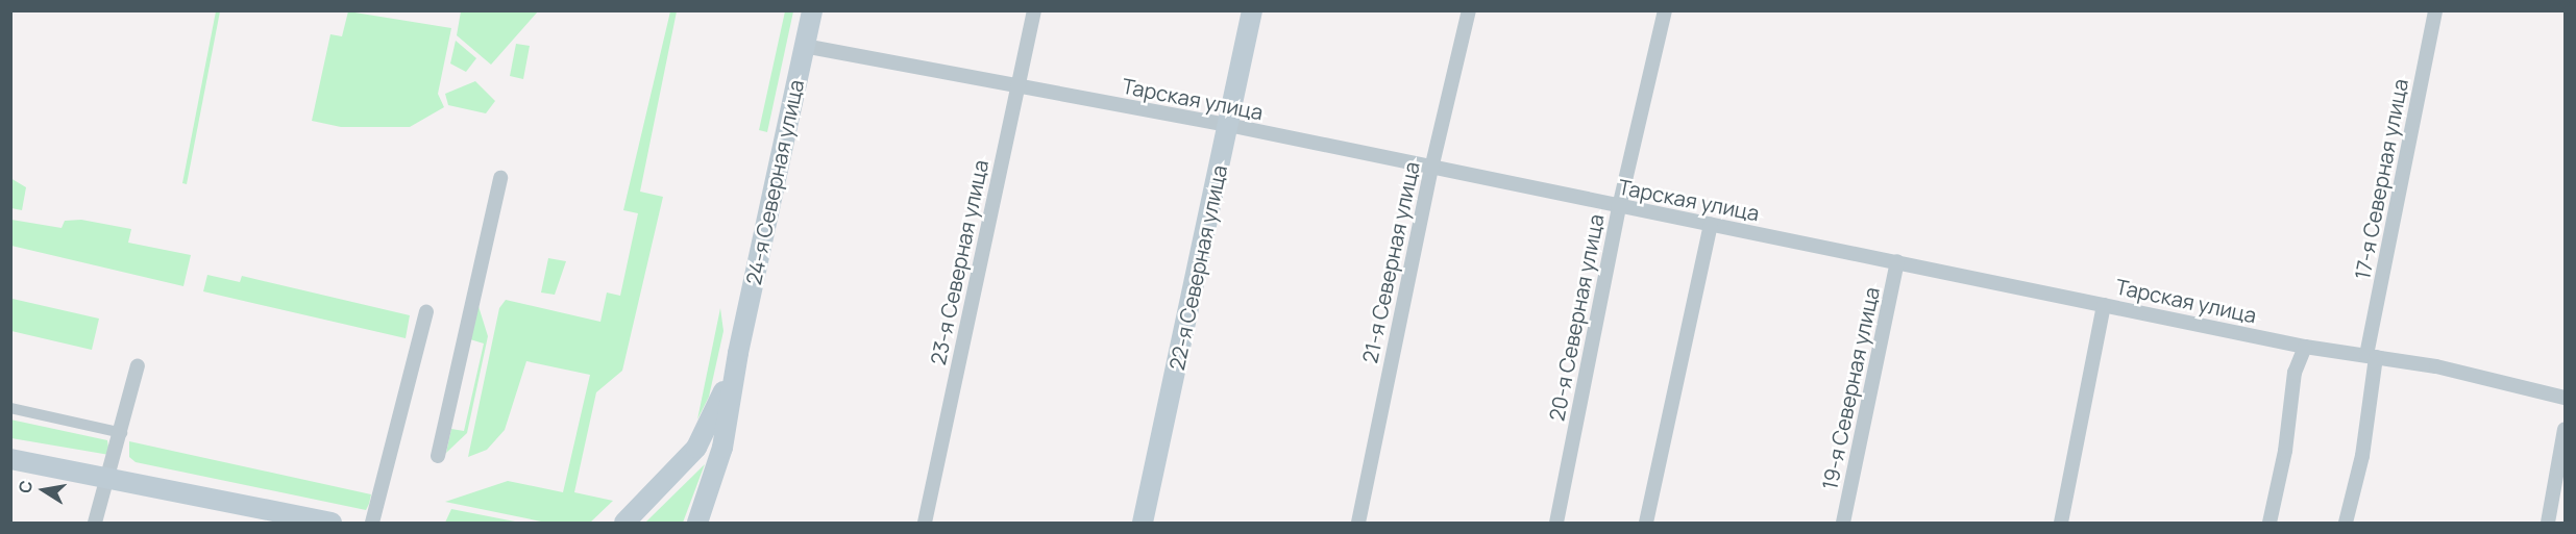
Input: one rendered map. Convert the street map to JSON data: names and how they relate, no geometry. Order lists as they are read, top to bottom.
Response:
{
  "streets": {
    "main road": ["24-я Северная улица", "22-я Северная улица"],
    "street": [
      "Тарская улица",
      "17-я Северная улица",
      "23-я Северная улица",
      "21-я Северная улица",
      "20-я Северная улица",
      "19-я Северная улица"
    ]
  },
  "crossings": [
    ["Тарская улица", "17-я Северная улица"],
    ["Тарская улица", "24-я Северная улица"],
    ["Тарская улица", "23-я Северная улица"],
    ["Тарская улица", "21-я Северная улица"],
    ["Тарская улица", "22-я Северная улица"],
    ["Тарская улица", "20-я Северная улица"],
    ["Тарская улица", "19-я Северная улица"]
  ],
  "north": "left"
}
